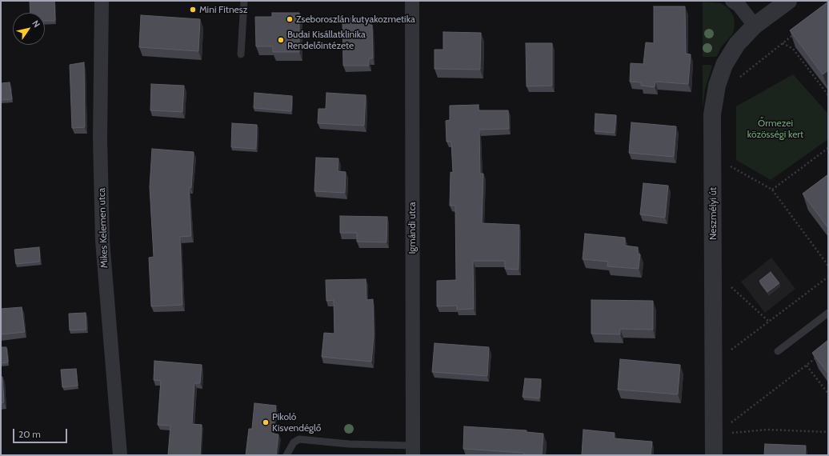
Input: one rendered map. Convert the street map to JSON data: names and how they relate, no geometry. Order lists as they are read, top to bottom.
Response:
{
  "streets": {
    "street": ["Neszmélyi út", "Mikes Kelemen utca", "Igmándi utca"]
  },
  "parks": ["Őrmezei közösségi kert"],
  "places": [
    "Mini Fitnesz",
    "Zseboroszlán kutyakozmetika",
    "Budai Kisállatklinika Rendelőintézete",
    "Pikoló Kisvendéglő"
  ],
  "scale_bar": "20 m",
  "north": "top right"
}
